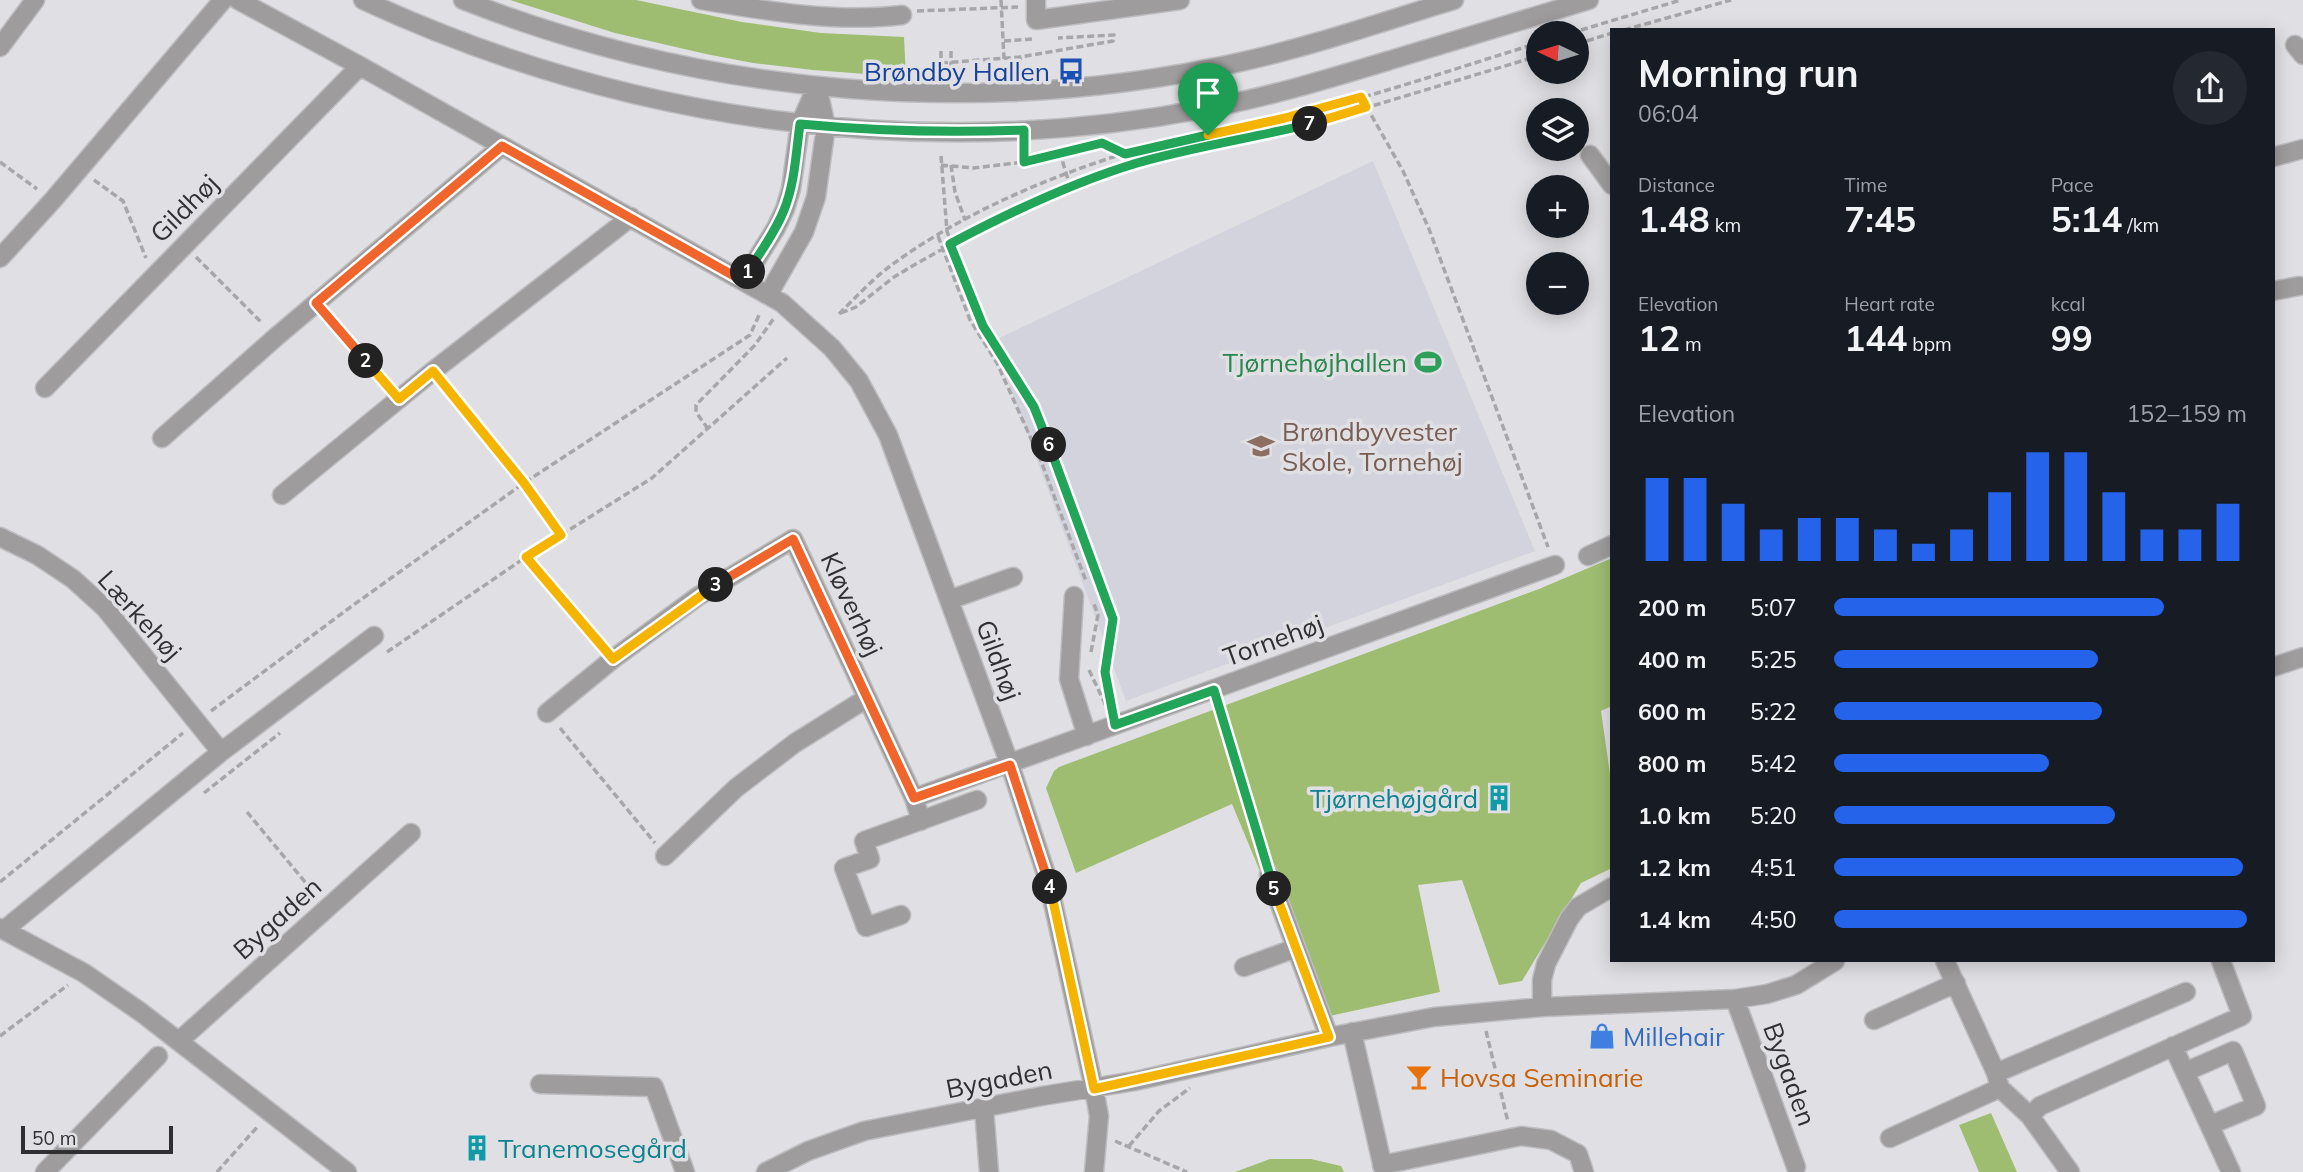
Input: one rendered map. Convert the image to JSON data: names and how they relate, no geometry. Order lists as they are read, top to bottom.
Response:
{
  "streets": {
    "street": [
      "Gildhøj",
      "Kløverhøj",
      "Lærkehøj",
      "Tornehøj",
      "Bygaden"
    ]
  },
  "crossings": [
    ["Gildhøj", "Tornehøj"],
    ["Gildhøj", "Bygaden"]
  ],
  "places": {
    "bus stop": ["Brøndby Hallen"],
    "sports": ["Tjørnehøjhallen"],
    "school or university": ["Brøndbyvester Skole, Tornehøj"],
    "building": ["Tjørnehøjgård", "Tranemosegård"],
    "shop": ["Millehair"],
    "bar": ["Hovsa Seminarie"]
  },
  "scale_bar": "50 m",
  "north": "left",
  "page": {
    "map_buttons": ["+", "−"],
    "heading": ["Morning run", "06:04"],
    "pins": [
      "7",
      "1",
      "2",
      "6",
      "3",
      "4",
      "5"
    ],
    "stats": [
      ["Distance", "1.48 km"],
      ["Time", "7:45"],
      ["Pace", "5:14 /km"],
      ["Elevation", "12 m"],
      ["Heart rate", "144 bpm"],
      ["kcal", "99"]
    ],
    "chart": ["Elevation", "152–159 m"],
    "list": [
      {
        "name": "200 m",
        "note": "5:07"
      },
      {
        "name": "400 m",
        "note": "5:25"
      },
      {
        "name": "600 m",
        "note": "5:22"
      },
      {
        "name": "800 m",
        "note": "5:42"
      },
      {
        "name": "1.0 km",
        "note": "5:20"
      },
      {
        "name": "1.2 km",
        "note": "4:51"
      },
      {
        "name": "1.4 km",
        "note": "4:50"
      }
    ],
    "scale": "50 m"
  }
}
